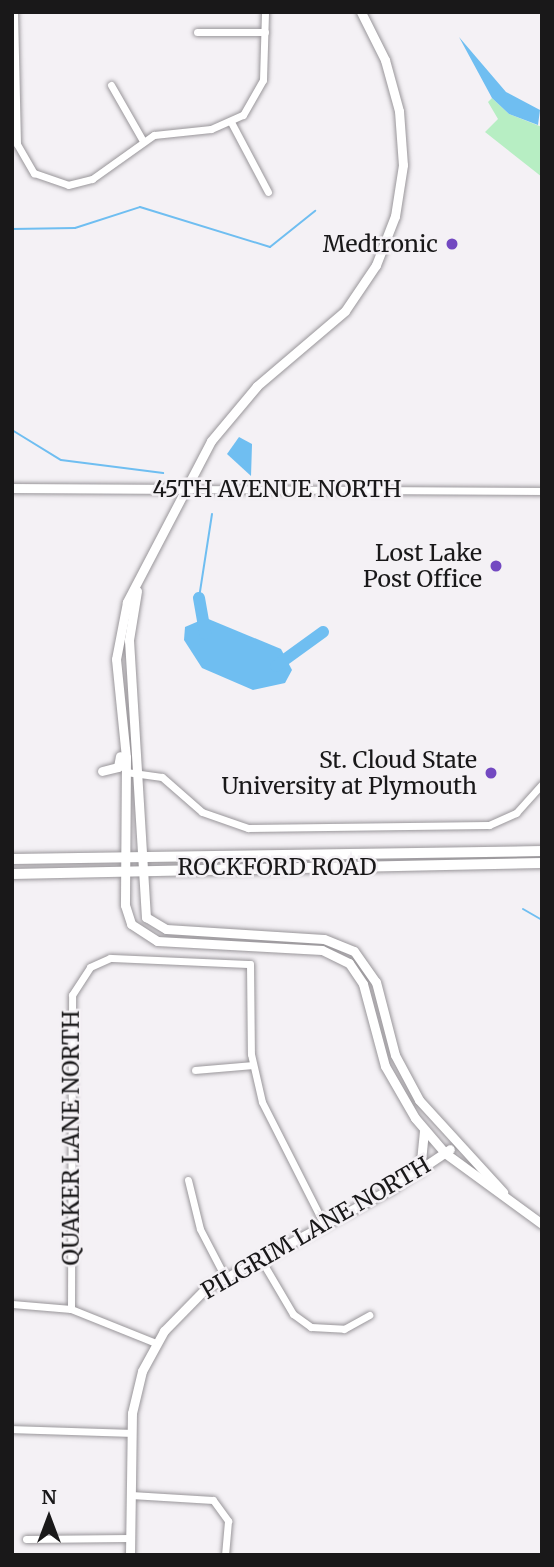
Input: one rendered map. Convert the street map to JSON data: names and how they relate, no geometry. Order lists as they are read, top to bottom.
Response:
{
  "streets": {
    "main road": ["ROCKFORD ROAD"],
    "street": ["45TH AVENUE NORTH", "QUAKER LANE NORTH", "PILGRIM LANE NORTH"]
  },
  "places": ["Medtronic", "Lost Lake Post Office", "St. Cloud State University at Plymouth"],
  "north": "top"
}
